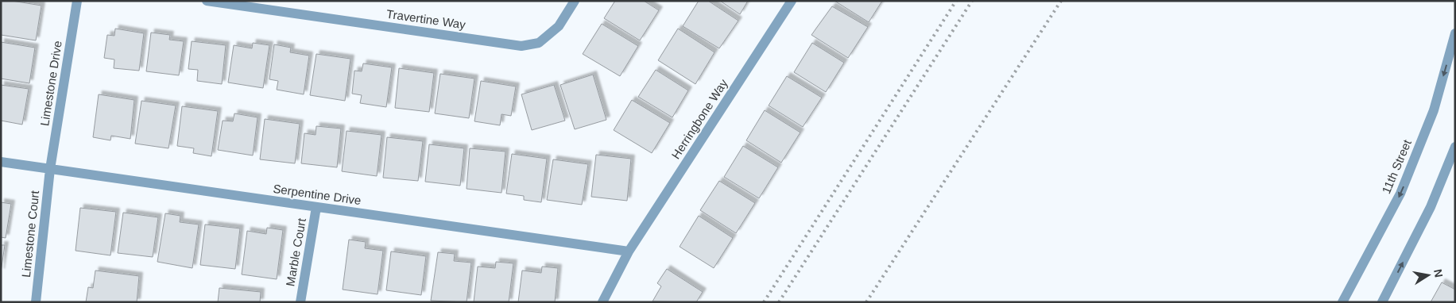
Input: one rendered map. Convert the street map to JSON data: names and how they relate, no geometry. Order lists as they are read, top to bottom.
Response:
{
  "streets": {
    "street": [
      "Travertine Way",
      "Limestone Drive",
      "Herringbone Way",
      "11th Street",
      "Serpentine Drive",
      "Limestone Court",
      "Marble Court"
    ]
  },
  "crossings": [
    ["Limestone Drive", "Serpentine Drive"],
    ["Limestone Drive", "Limestone Court"],
    ["Herringbone Way", "Serpentine Drive"],
    ["Serpentine Drive", "Limestone Court"],
    ["Serpentine Drive", "Marble Court"]
  ],
  "north": "right"
}
